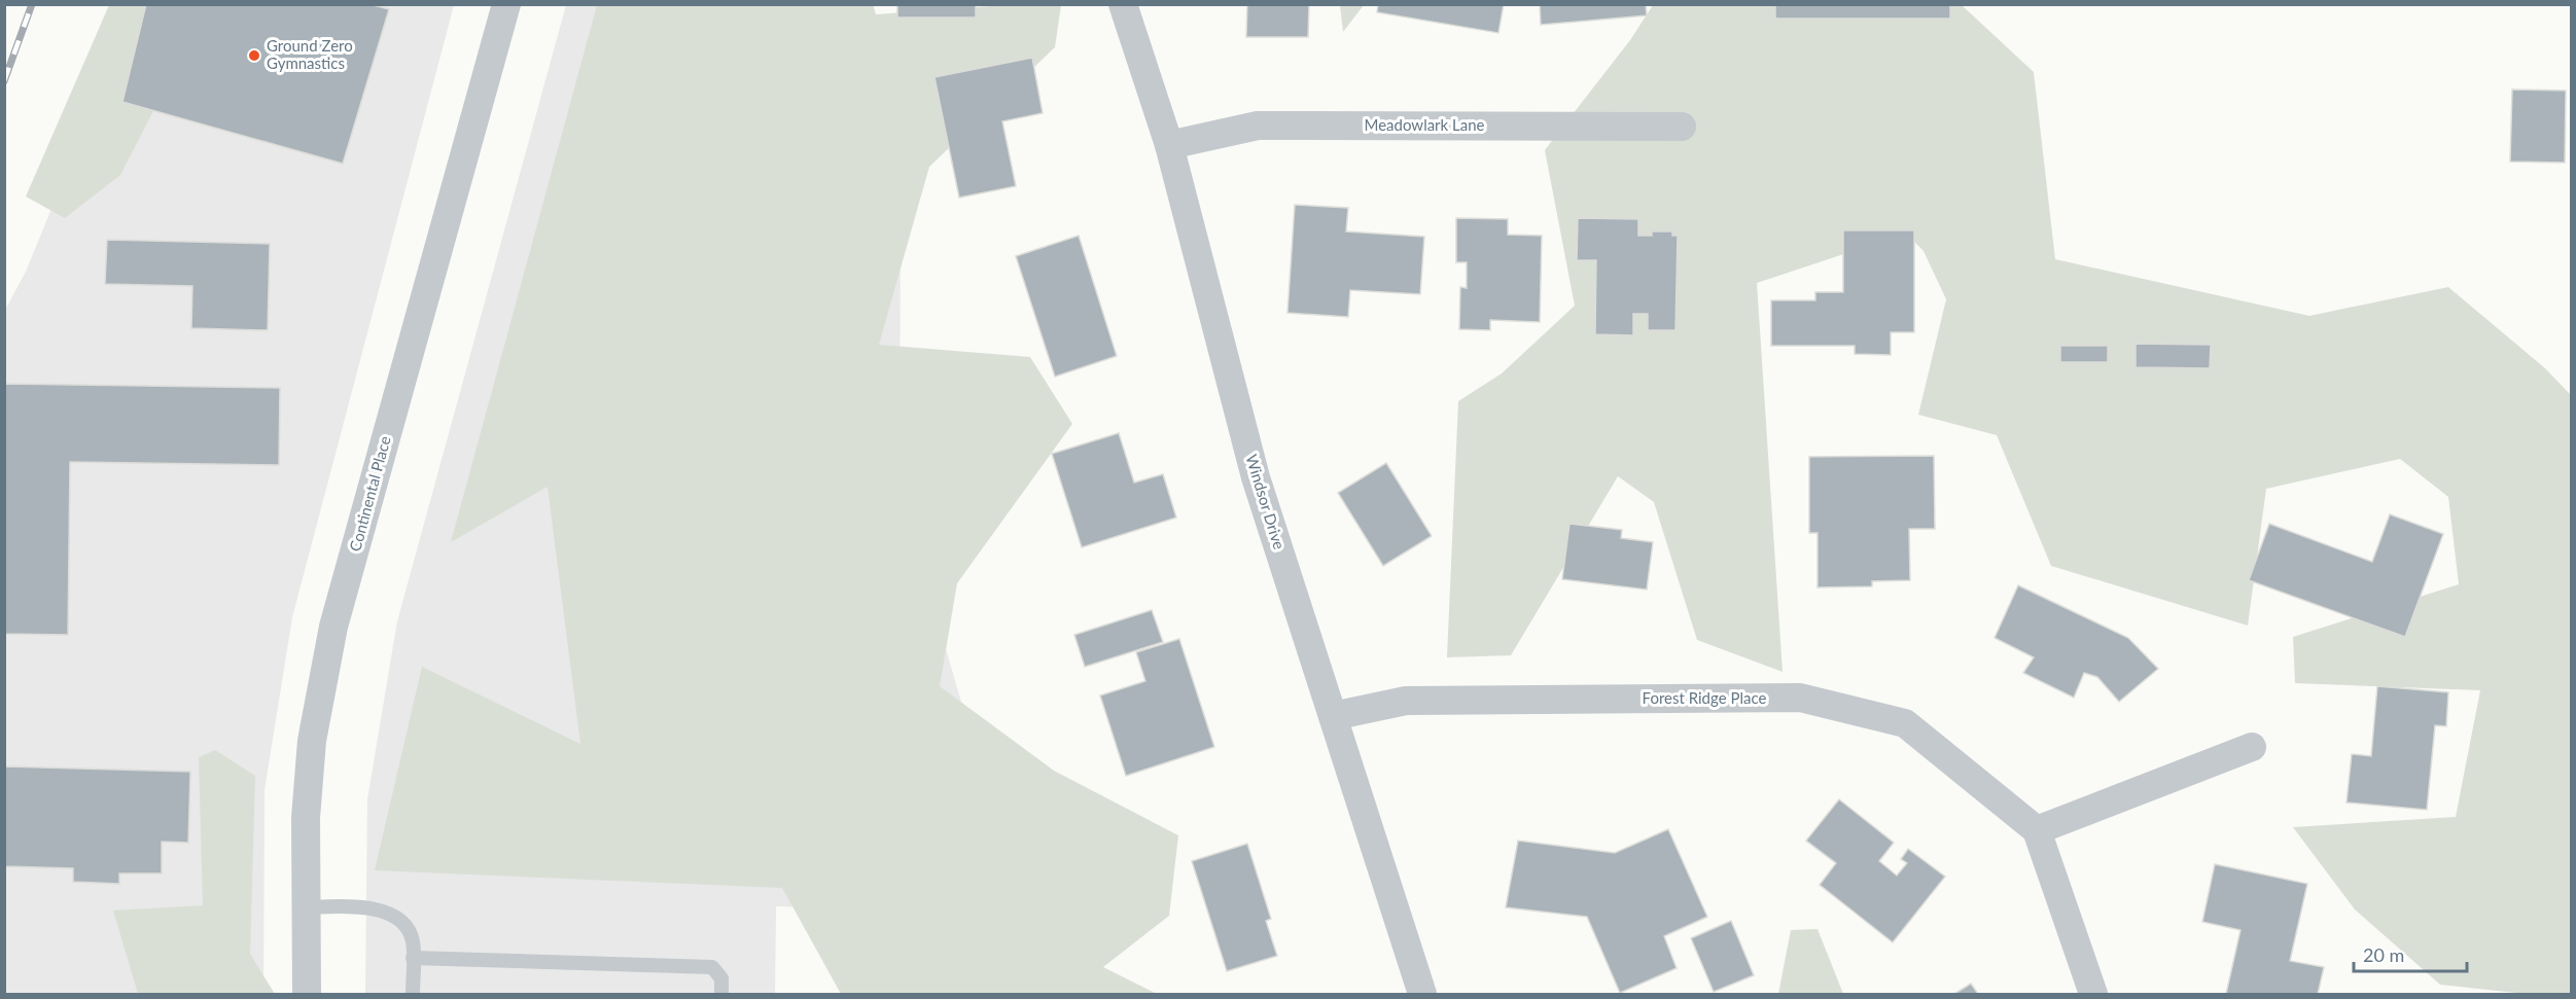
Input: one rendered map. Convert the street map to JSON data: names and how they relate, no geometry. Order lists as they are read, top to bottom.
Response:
{
  "streets": {
    "street": [
      "Meadowlark Lane",
      "Continental Place",
      "Windsor Drive",
      "Forest Ridge Place"
    ]
  },
  "crossings": [
    ["Meadowlark Lane", "Windsor Drive"],
    ["Windsor Drive", "Forest Ridge Place"]
  ],
  "places": ["Ground Zero Gymnastics"],
  "scale_bar": "20 m"
}
